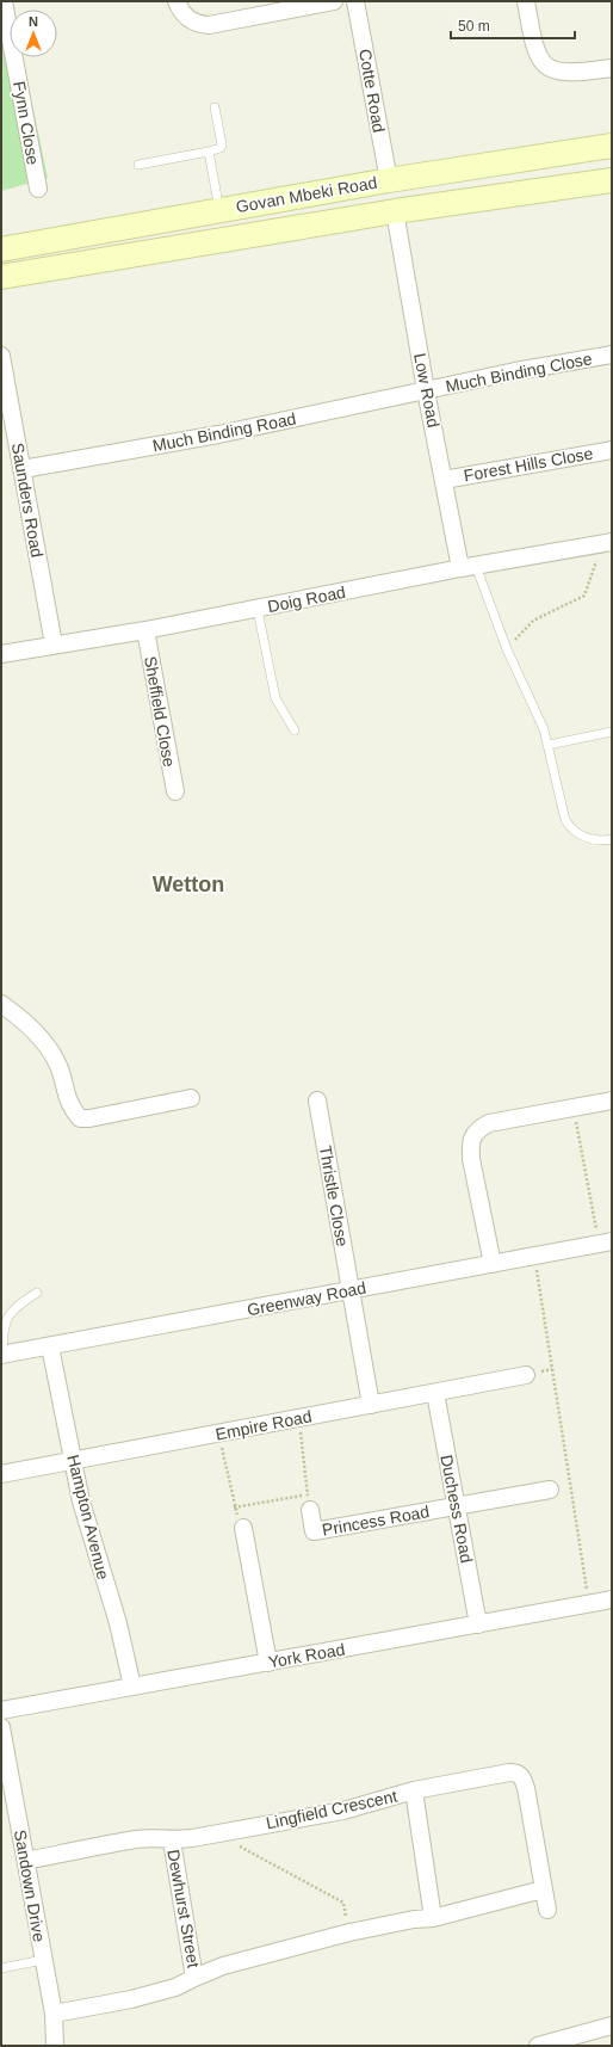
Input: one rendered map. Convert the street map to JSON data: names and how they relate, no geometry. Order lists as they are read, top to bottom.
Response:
{
  "streets": {
    "main road": ["Govan Mbeki Road"],
    "street": [
      "Cotte Road",
      "Fynn Close",
      "Much Binding Close",
      "Low Road",
      "Much Binding Road",
      "Forest Hills Close",
      "Saunders Road",
      "Doig Road",
      "Sheffield Close",
      "Thristle Close",
      "Greenway Road",
      "Empire Road",
      "Duchess Road",
      "Hampton Avenue",
      "Princess Road",
      "York Road",
      "Lingfield Crescent",
      "Sandown Drive",
      "Dewhurst Street"
    ]
  },
  "crossings": [
    ["Cotte Road", "Govan Mbeki Road"],
    ["Govan Mbeki Road", "Low Road"],
    ["Much Binding Close", "Low Road"],
    ["Much Binding Close", "Much Binding Road"],
    ["Low Road", "Much Binding Road"],
    ["Low Road", "Forest Hills Close"],
    ["Low Road", "Doig Road"],
    ["Much Binding Road", "Saunders Road"],
    ["Saunders Road", "Doig Road"],
    ["Doig Road", "Sheffield Close"],
    ["Thristle Close", "Greenway Road"],
    ["Thristle Close", "Empire Road"],
    ["Greenway Road", "Hampton Avenue"],
    ["Empire Road", "Duchess Road"],
    ["Empire Road", "Hampton Avenue"],
    ["Duchess Road", "Princess Road"],
    ["Duchess Road", "York Road"],
    ["Hampton Avenue", "York Road"],
    ["Lingfield Crescent", "Sandown Drive"],
    ["Lingfield Crescent", "Dewhurst Street"]
  ],
  "districts": ["Wetton"],
  "scale_bar": "50 m",
  "north": "top"
}
